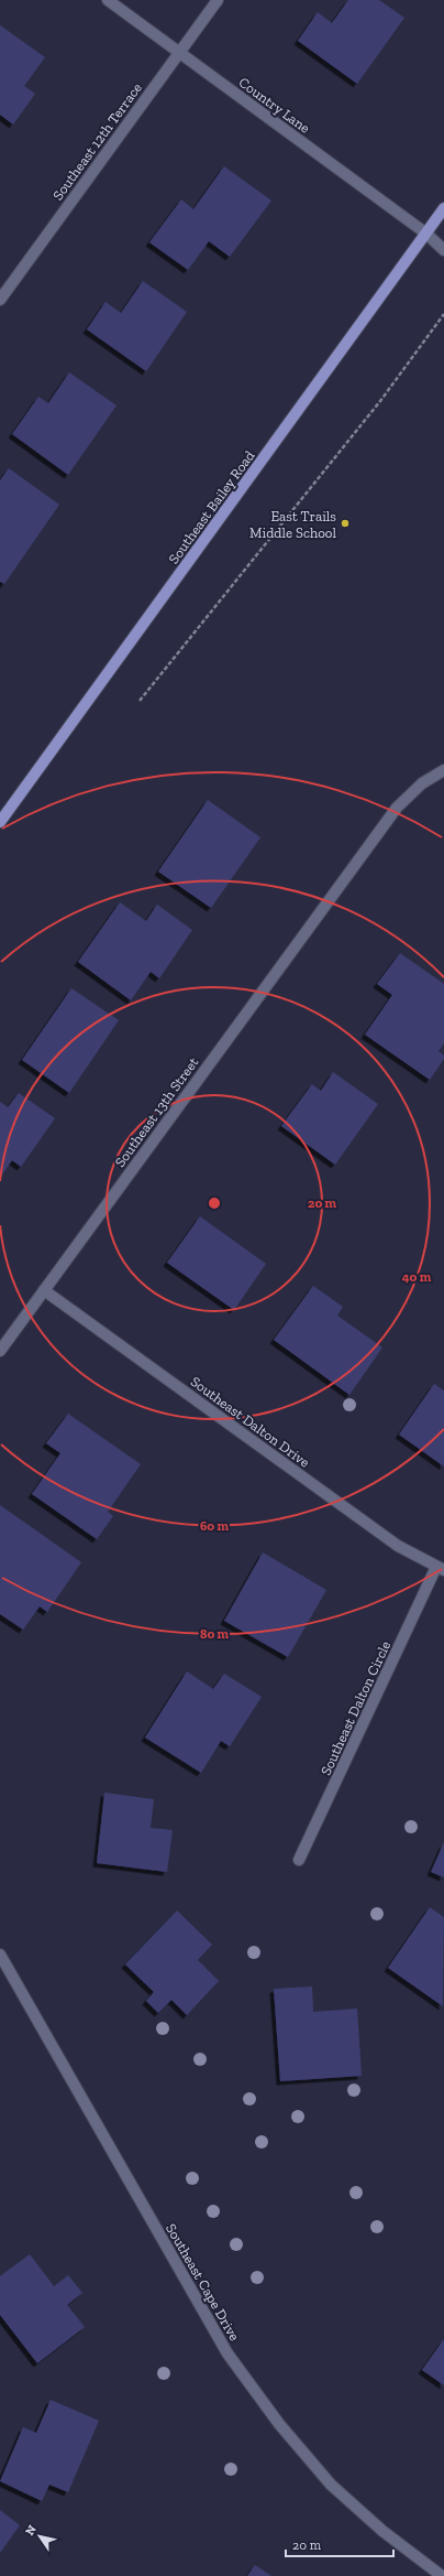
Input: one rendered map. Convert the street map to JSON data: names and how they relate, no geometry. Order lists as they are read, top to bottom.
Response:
{
  "streets": {
    "main road": ["Southeast Bailey Road"],
    "street": [
      "Country Lane",
      "Southeast 12th Terrace",
      "Southeast 13th Street",
      "Southeast Dalton Drive",
      "Southeast Dalton Circle",
      "Southeast Cape Drive"
    ]
  },
  "crossings": [
    ["Country Lane", "Southeast 12th Terrace"],
    ["Country Lane", "Southeast Bailey Road"],
    ["Southeast 13th Street", "Southeast Dalton Drive"],
    ["Southeast Dalton Drive", "Southeast Dalton Circle"]
  ],
  "places": ["East Trails Middle School"],
  "scale_bar": "20 m",
  "north": "top left",
  "rings": [
    "20 m",
    "40 m",
    "60 m",
    "80 m"
  ]
}
